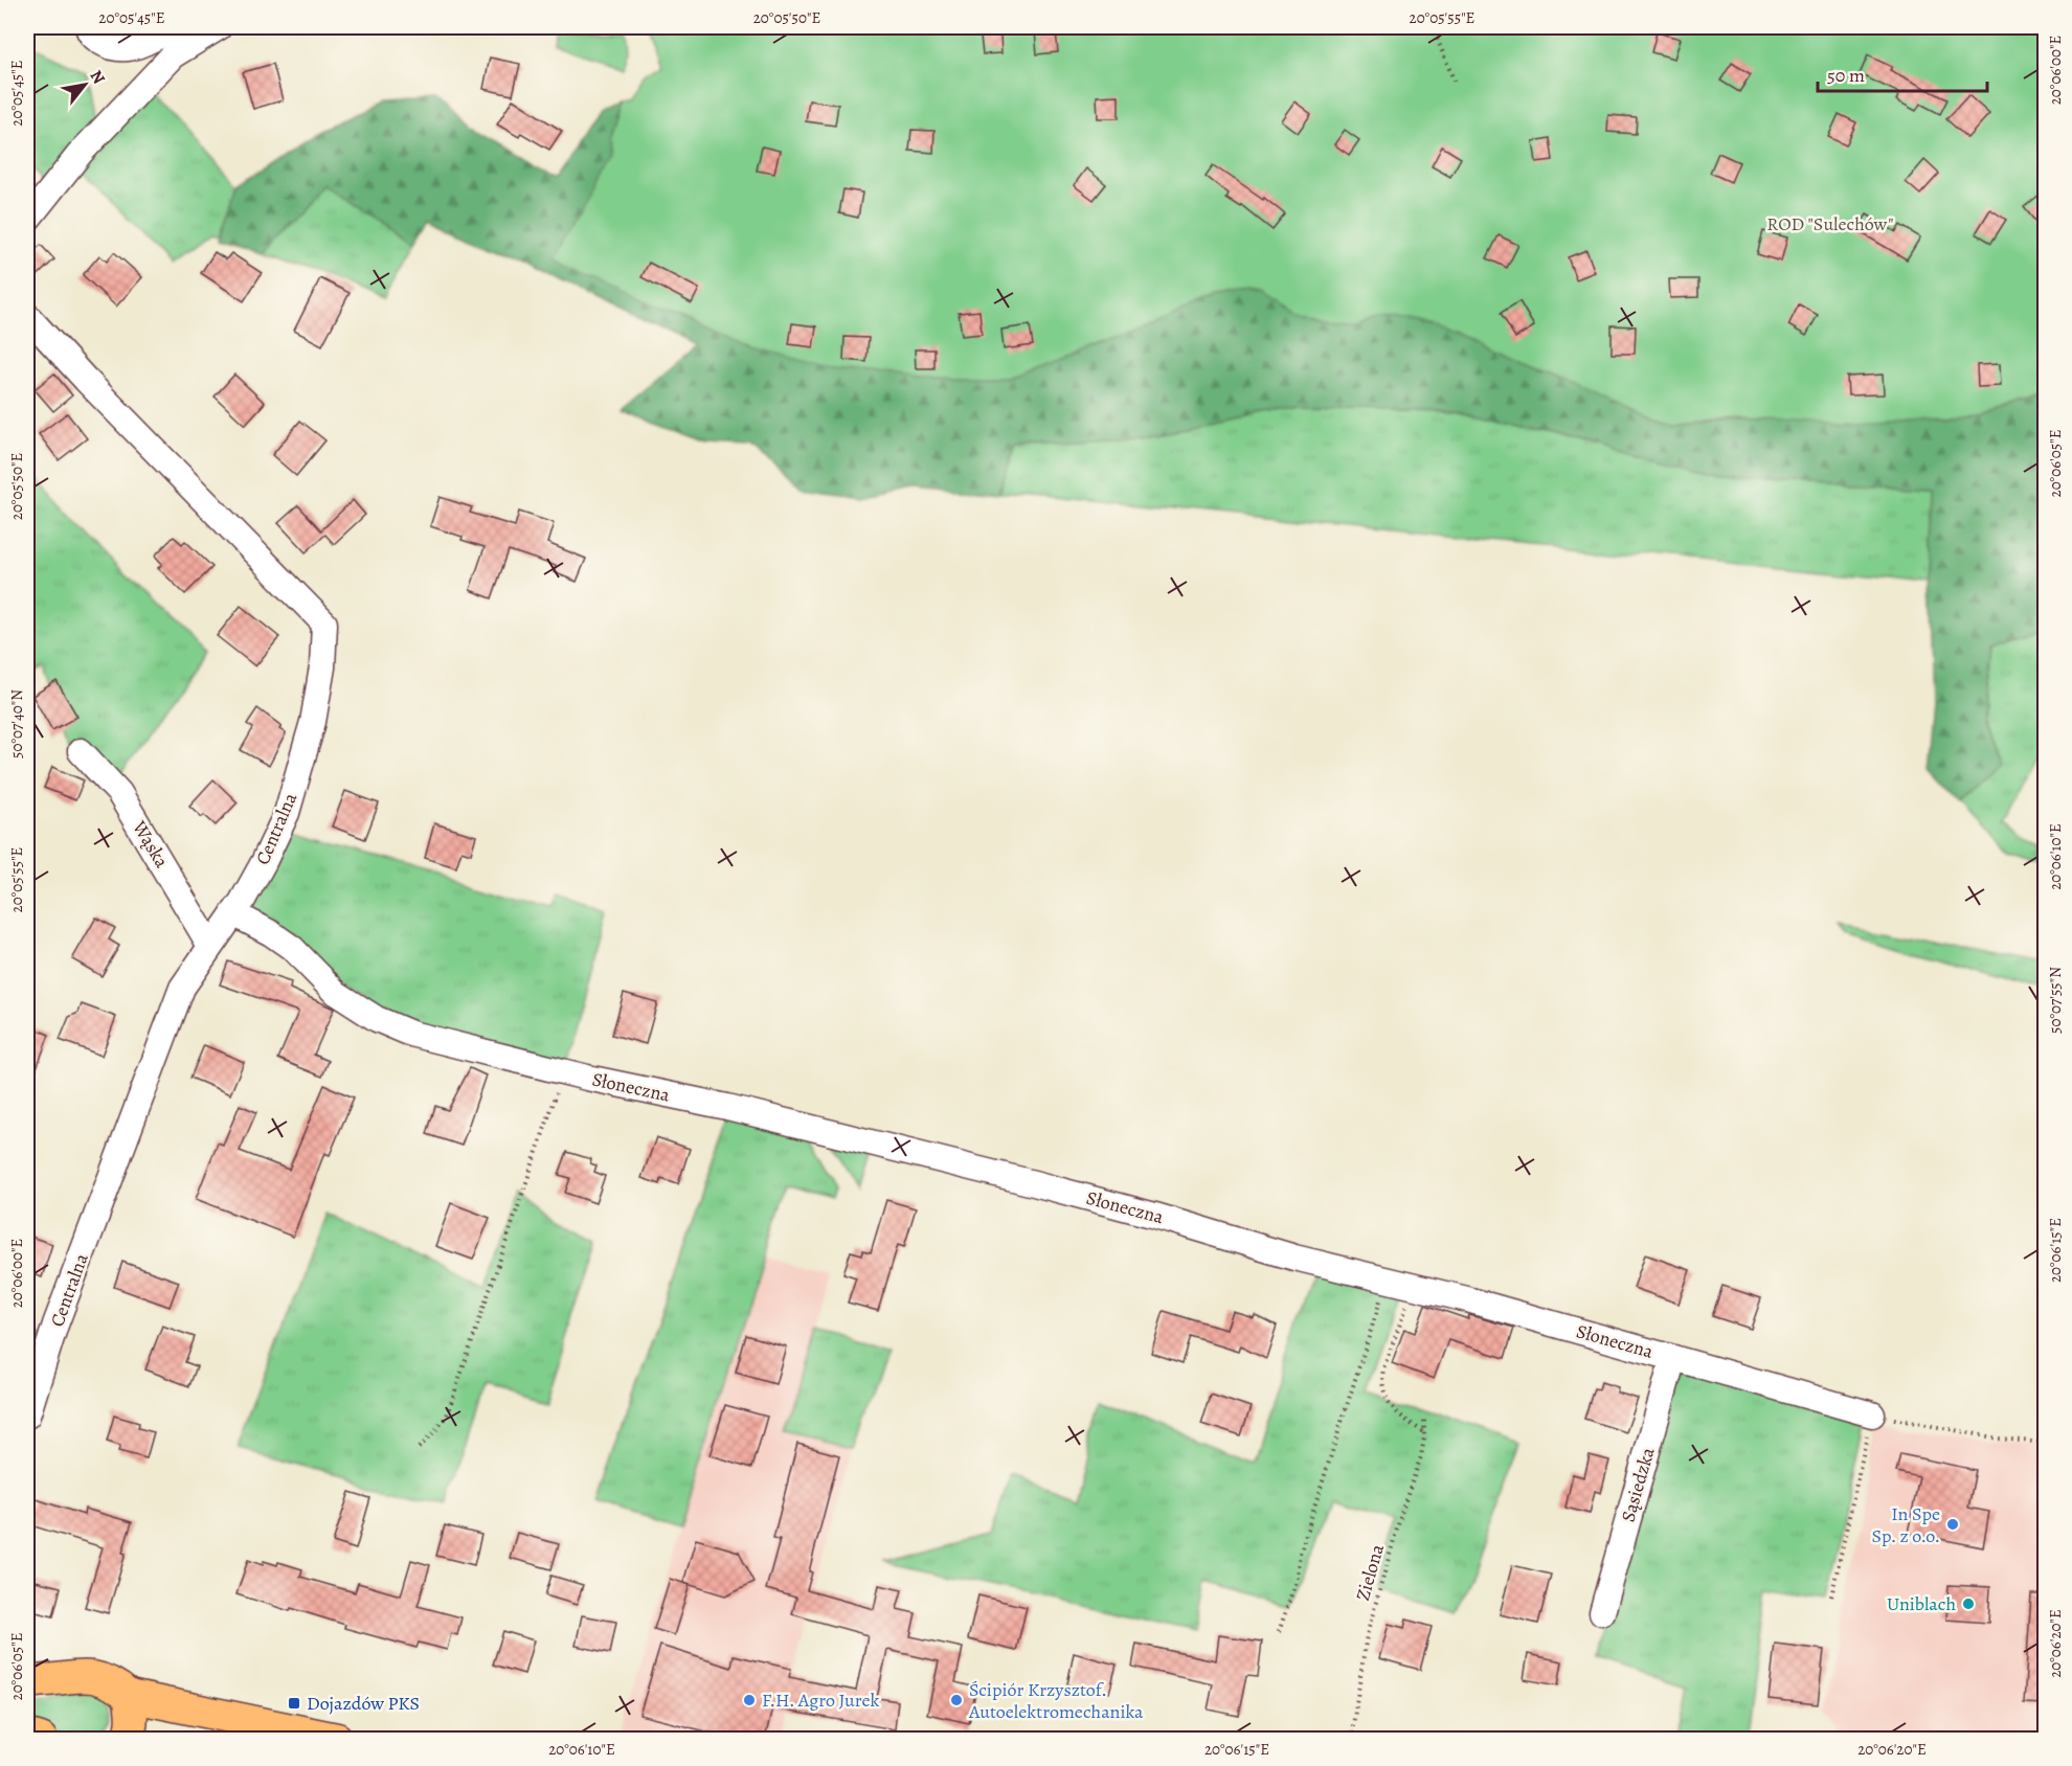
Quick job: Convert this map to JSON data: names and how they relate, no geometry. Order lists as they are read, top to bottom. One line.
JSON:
{"streets":{"street":["Centralna","Wąska","Słoneczna","Sąsiedzka"],"path":["Zielona"]},"crossings":[["Centralna","Wąska"],["Centralna","Słoneczna"],["Słoneczna","Sąsiedzka"]],"parks":["ROD \"Sulechów\""],"places":{"other":["In Spe Sp. z o.o.","Uniblach","F.H. Agro Jurek","Ścipiór Krzysztof. Autoelektromechanika"],"transit":["Dojazdów PKS"]},"scale_bar":"50 m","north":"top right","coordinates":["20°05'45\"E","20°05'50\"E","20°05'55\"E","20°06'00\"E","20°06'05\"E","50°07'40\"N","20°06'10\"E","50°07'55\"N","20°06'15\"E","20°06'20\"E"]}
